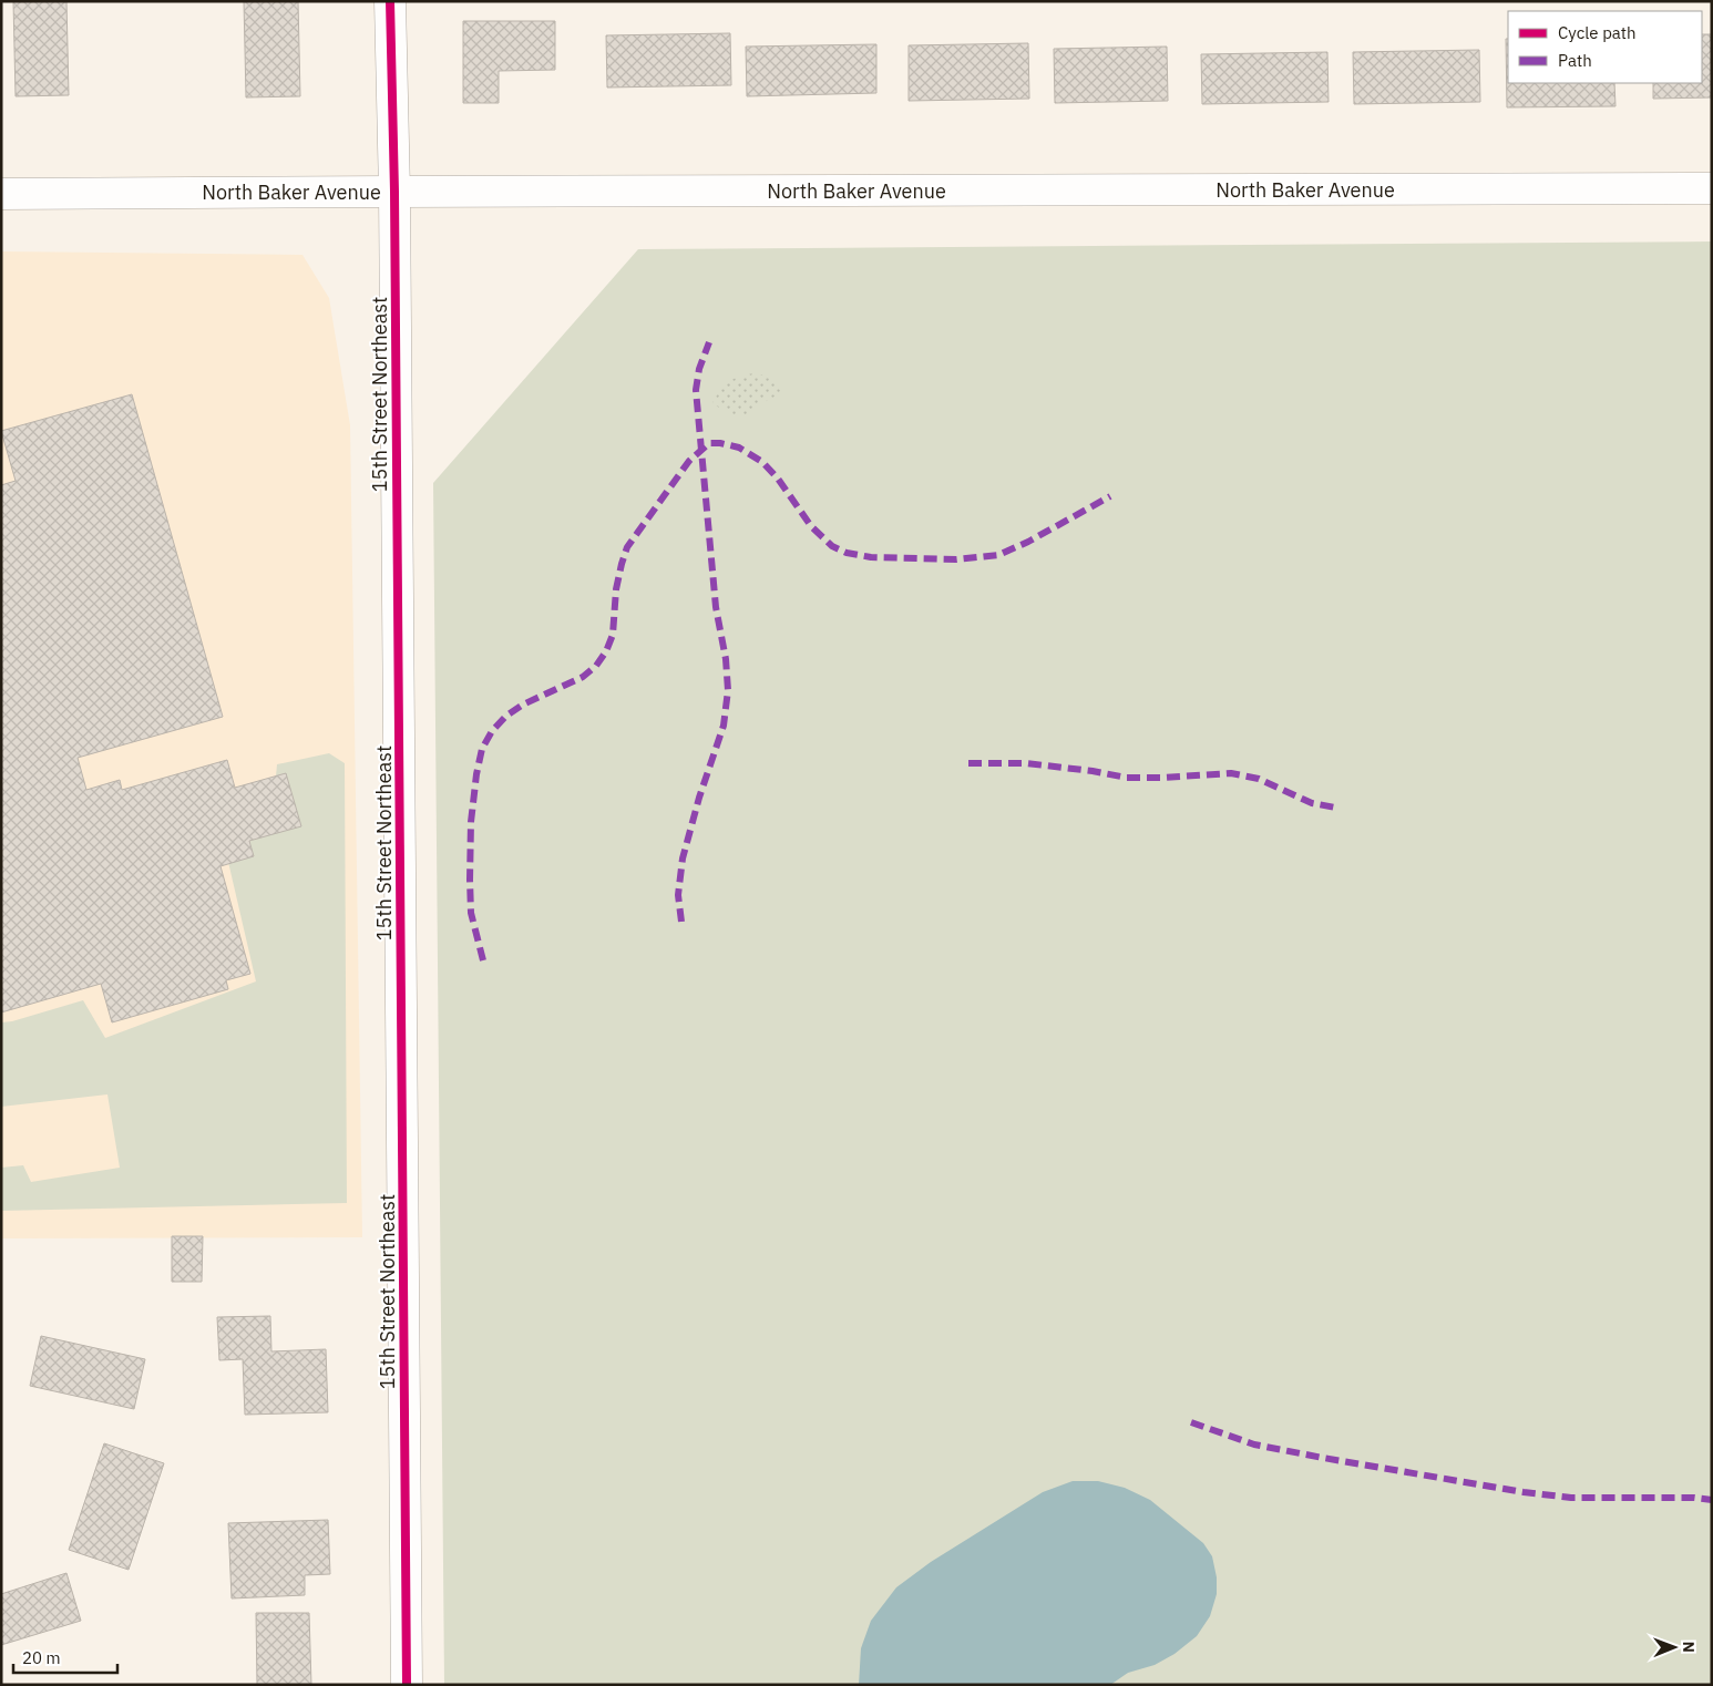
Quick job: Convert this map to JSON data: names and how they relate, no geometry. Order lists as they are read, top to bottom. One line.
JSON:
{"streets":{"main road":["North Baker Avenue","15th Street Northeast"]},"crossings":[["North Baker Avenue","15th Street Northeast"]],"legend":["Cycle path","Path"],"scale_bar":"20 m","north":"right"}
